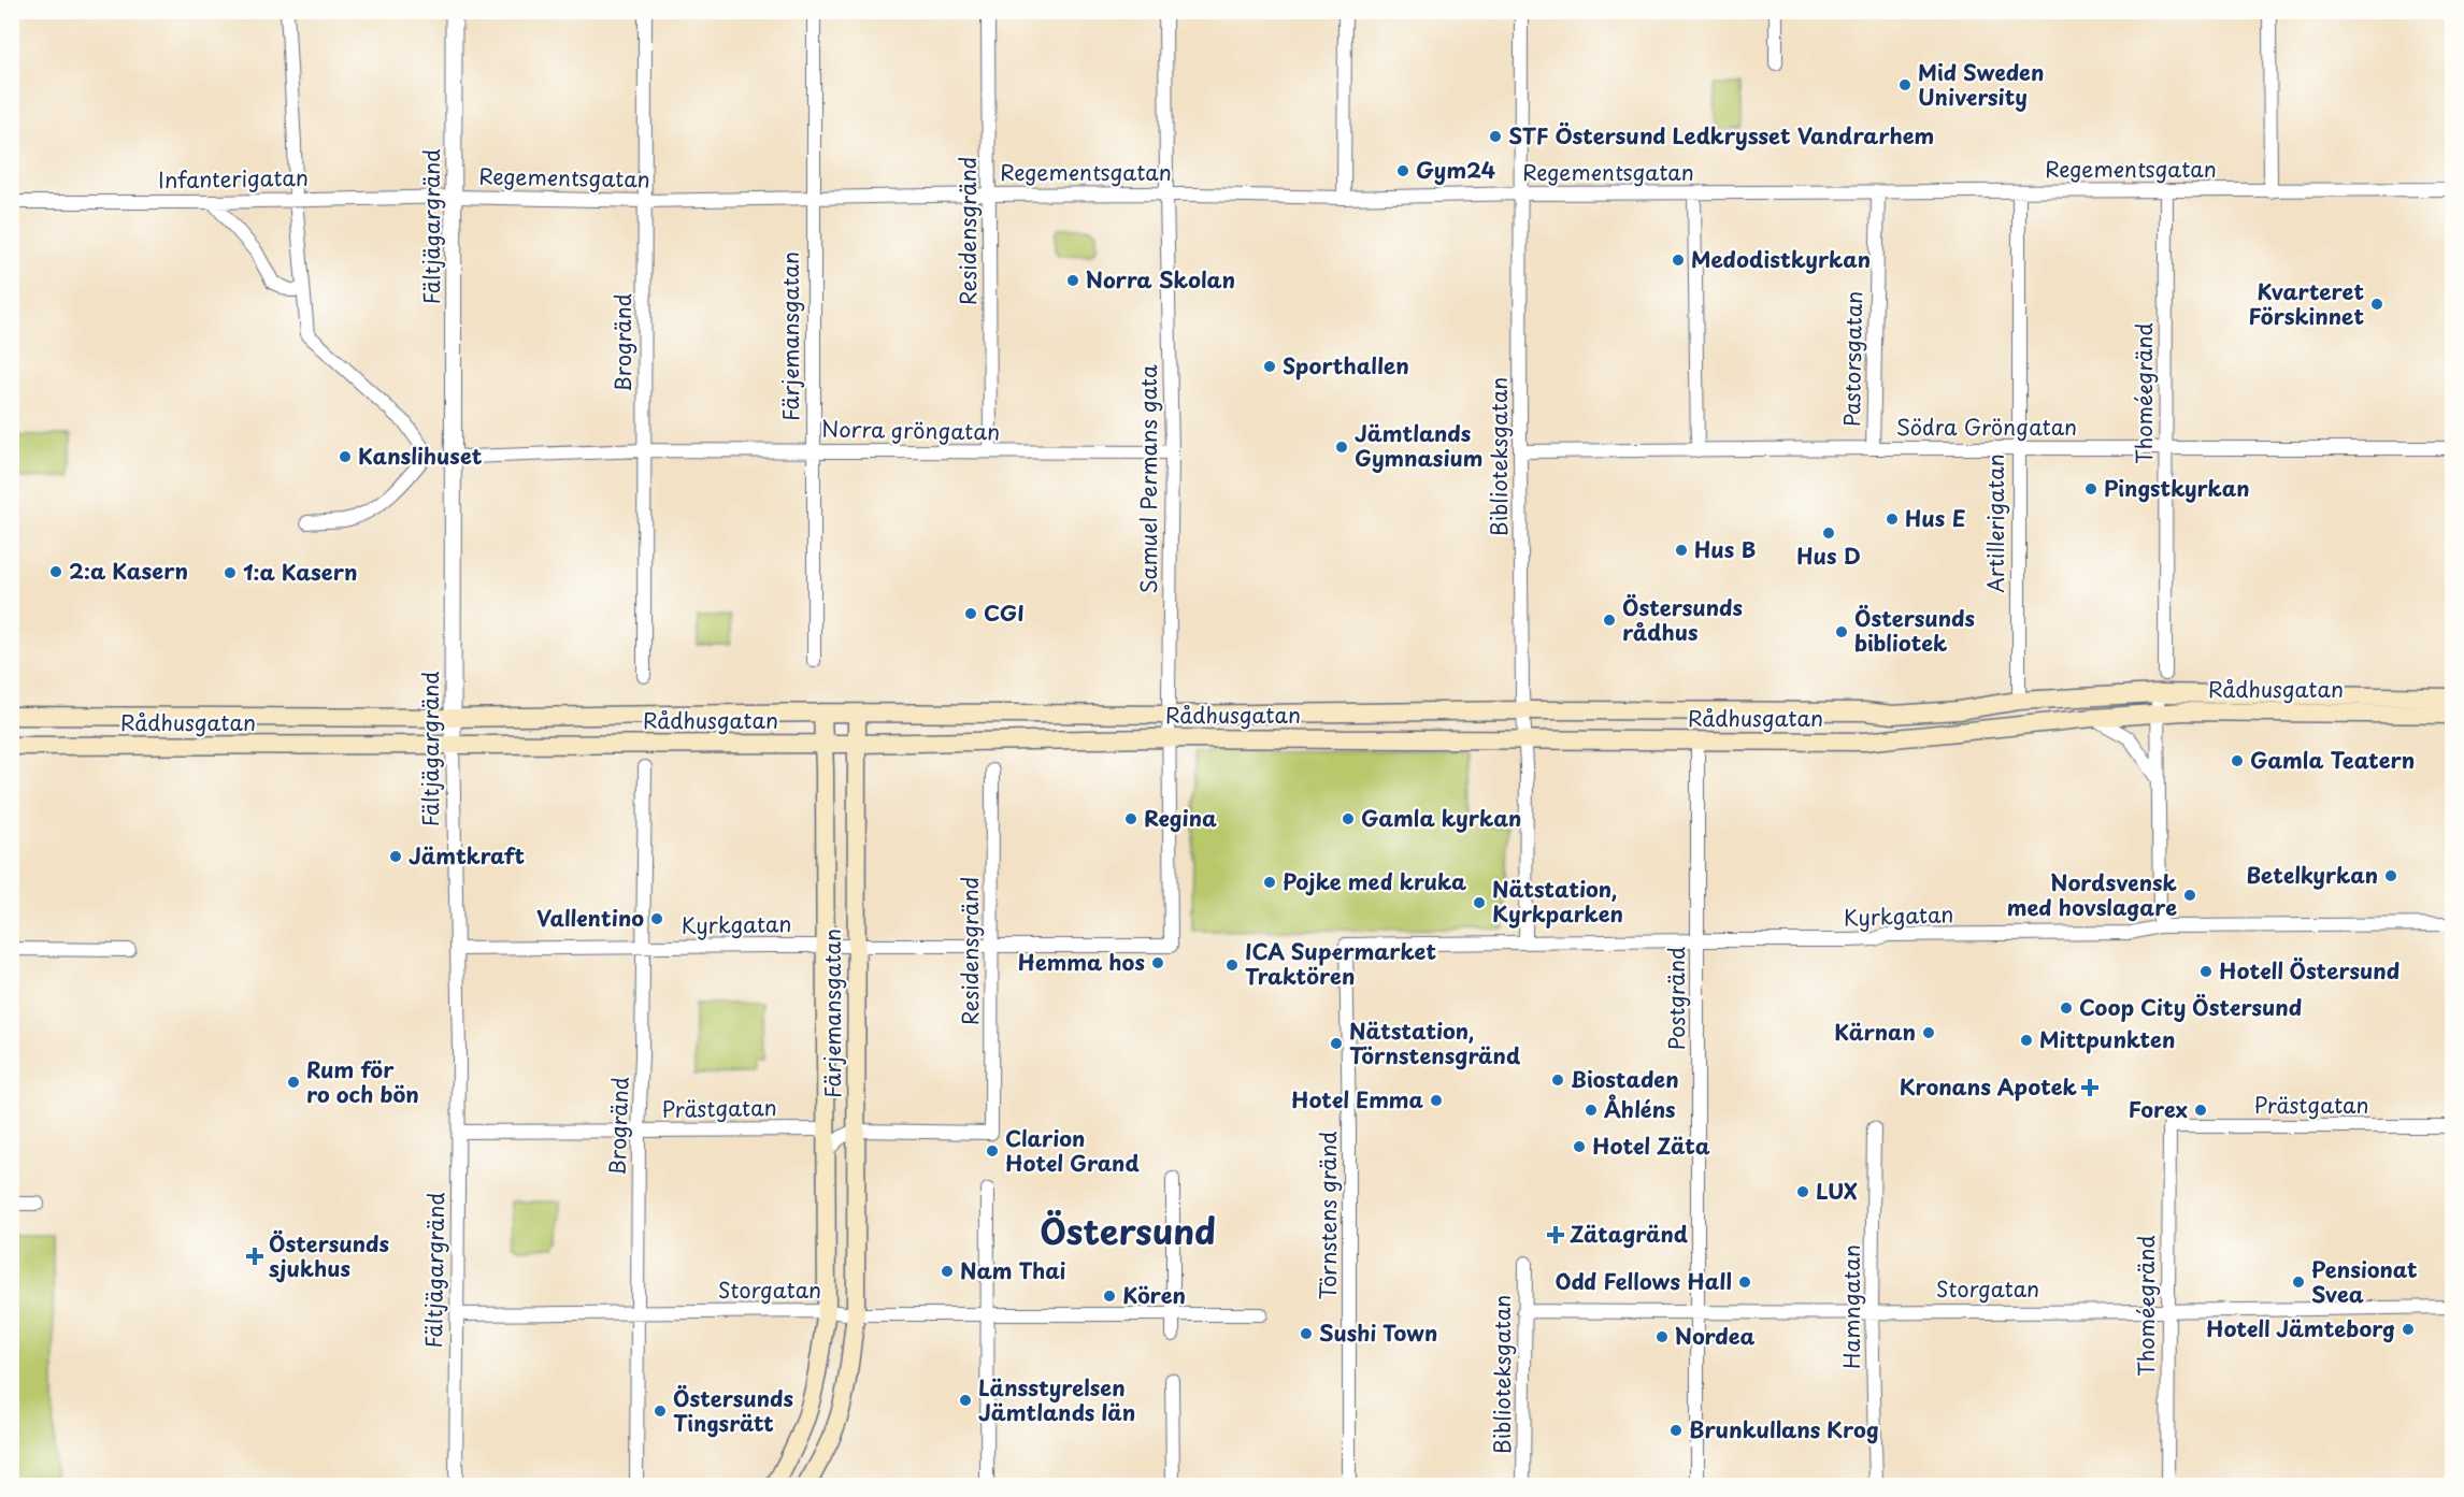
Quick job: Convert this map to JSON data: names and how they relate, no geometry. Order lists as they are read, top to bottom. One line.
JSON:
{"streets":{"main road":["Färjemansgatan","Rådhusgatan"],"street":["Regementsgatan","Infanterigatan","Fältjägargränd","Residensgränd","Brogränd","Pastorsgatan","Thoméegränd","Södra Gröngatan","Norra gröngatan","Biblioteksgatan","Samuel Permans gata","Artillerigatan","Kyrkgatan","Postgränd","Prästgatan","Törnstens gränd","Storgatan","Hamngatan"]},"crossings":[["Regementsgatan","Infanterigatan"],["Regementsgatan","Fältjägargränd"],["Regementsgatan","Residensgränd"],["Regementsgatan","Färjemansgatan"],["Regementsgatan","Brogränd"],["Regementsgatan","Pastorsgatan"],["Regementsgatan","Thoméegränd"],["Regementsgatan","Biblioteksgatan"],["Regementsgatan","Samuel Permans gata"],["Regementsgatan","Artillerigatan"],["Infanterigatan","Fältjägargränd"],["Fältjägargränd","Norra gröngatan"],["Fältjägargränd","Rådhusgatan"],["Fältjägargränd","Kyrkgatan"],["Fältjägargränd","Prästgatan"],["Fältjägargränd","Storgatan"],["Residensgränd","Färjemansgatan"],["Residensgränd","Norra gröngatan"],["Residensgränd","Kyrkgatan"],["Färjemansgatan","Norra gröngatan"],["Färjemansgatan","Rådhusgatan"],["Färjemansgatan","Kyrkgatan"],["Färjemansgatan","Prästgatan"],["Färjemansgatan","Storgatan"],["Brogränd","Norra gröngatan"],["Brogränd","Kyrkgatan"],["Brogränd","Prästgatan"],["Brogränd","Storgatan"],["Pastorsgatan","Södra Gröngatan"],["Thoméegränd","Södra Gröngatan"],["Thoméegränd","Prästgatan"],["Thoméegränd","Storgatan"],["Södra Gröngatan","Biblioteksgatan"],["Södra Gröngatan","Artillerigatan"],["Norra gröngatan","Samuel Permans gata"],["Biblioteksgatan","Rådhusgatan"],["Biblioteksgatan","Kyrkgatan"],["Biblioteksgatan","Storgatan"],["Samuel Permans gata","Rådhusgatan"],["Samuel Permans gata","Kyrkgatan"],["Artillerigatan","Rådhusgatan"],["Rådhusgatan","Postgränd"],["Kyrkgatan","Postgränd"],["Kyrkgatan","Törnstens gränd"],["Postgränd","Storgatan"],["Storgatan","Hamngatan"]],"districts":["Östersund"],"places":{"other":["Mid Sweden University","STF Östersund Ledkrysset Vandrarhem","Gym24","Medodistkyrkan","Norra Skolan","Kvarteret Förskinnet","Sporthallen","Jämtlands Gymnasium","Kanslihuset","Pingstkyrkan","Hus E","Hus D","Hus B","2:a Kasern","1:a Kasern","CGI","Östersunds rådhus","Östersunds bibliotek","Gamla Teatern","Regina","Gamla kyrkan","Jämtkraft","Betelkyrkan","Pojke med kruka","Nordsvensk med hovslagare","Nätstation, Kyrkparken","Vallentino","Hemma hos","ICA Supermarket Traktören","Hotell Östersund","Coop City Östersund","Kärnan","Mittpunkten","Nätstation, Törnstensgränd","Biostaden","Rum för ro och bön","Hotel Emma","Åhléns","Forex","Hotel Zäta","Clarion Hotel Grand","LUX","Nam Thai","Odd Fellows Hall","Pensionat Svea","Kören","Hotell Jämteborg","Sushi Town","Nordea","Länsstyrelsen Jämtlands län","Östersunds Tingsrätt","Brunkullans Krog"],"health":["Kronans Apotek","Zätagränd","Östersunds sjukhus"]}}
